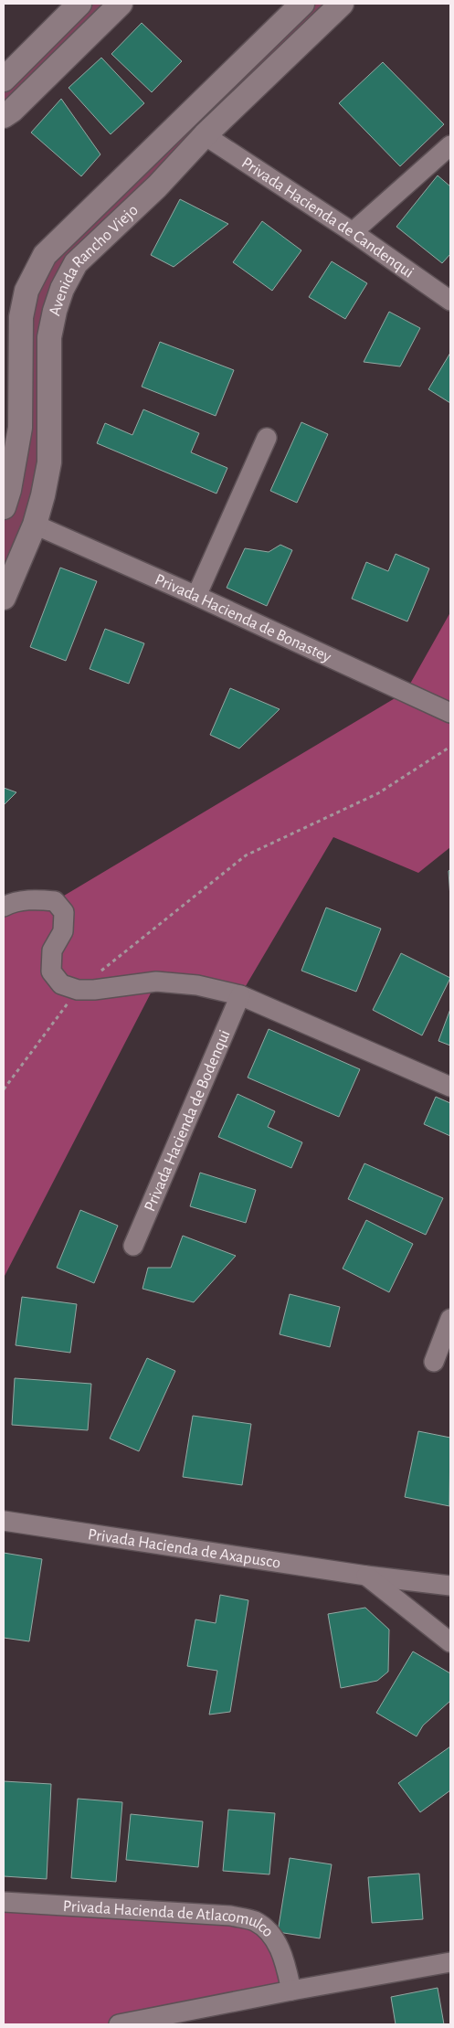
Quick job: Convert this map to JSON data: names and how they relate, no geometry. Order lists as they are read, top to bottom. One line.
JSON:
{"streets":{"street":["Privada Hacienda de Candenqui","Avenida Rancho Viejo","Privada Hacienda de Bonastey","Privada Hacienda de Bodenqui","Privada Hacienda de Axapusco","Privada Hacienda de Atlacomulco"]},"crossings":[["Privada Hacienda de Candenqui","Avenida Rancho Viejo"],["Avenida Rancho Viejo","Privada Hacienda de Bonastey"]]}
